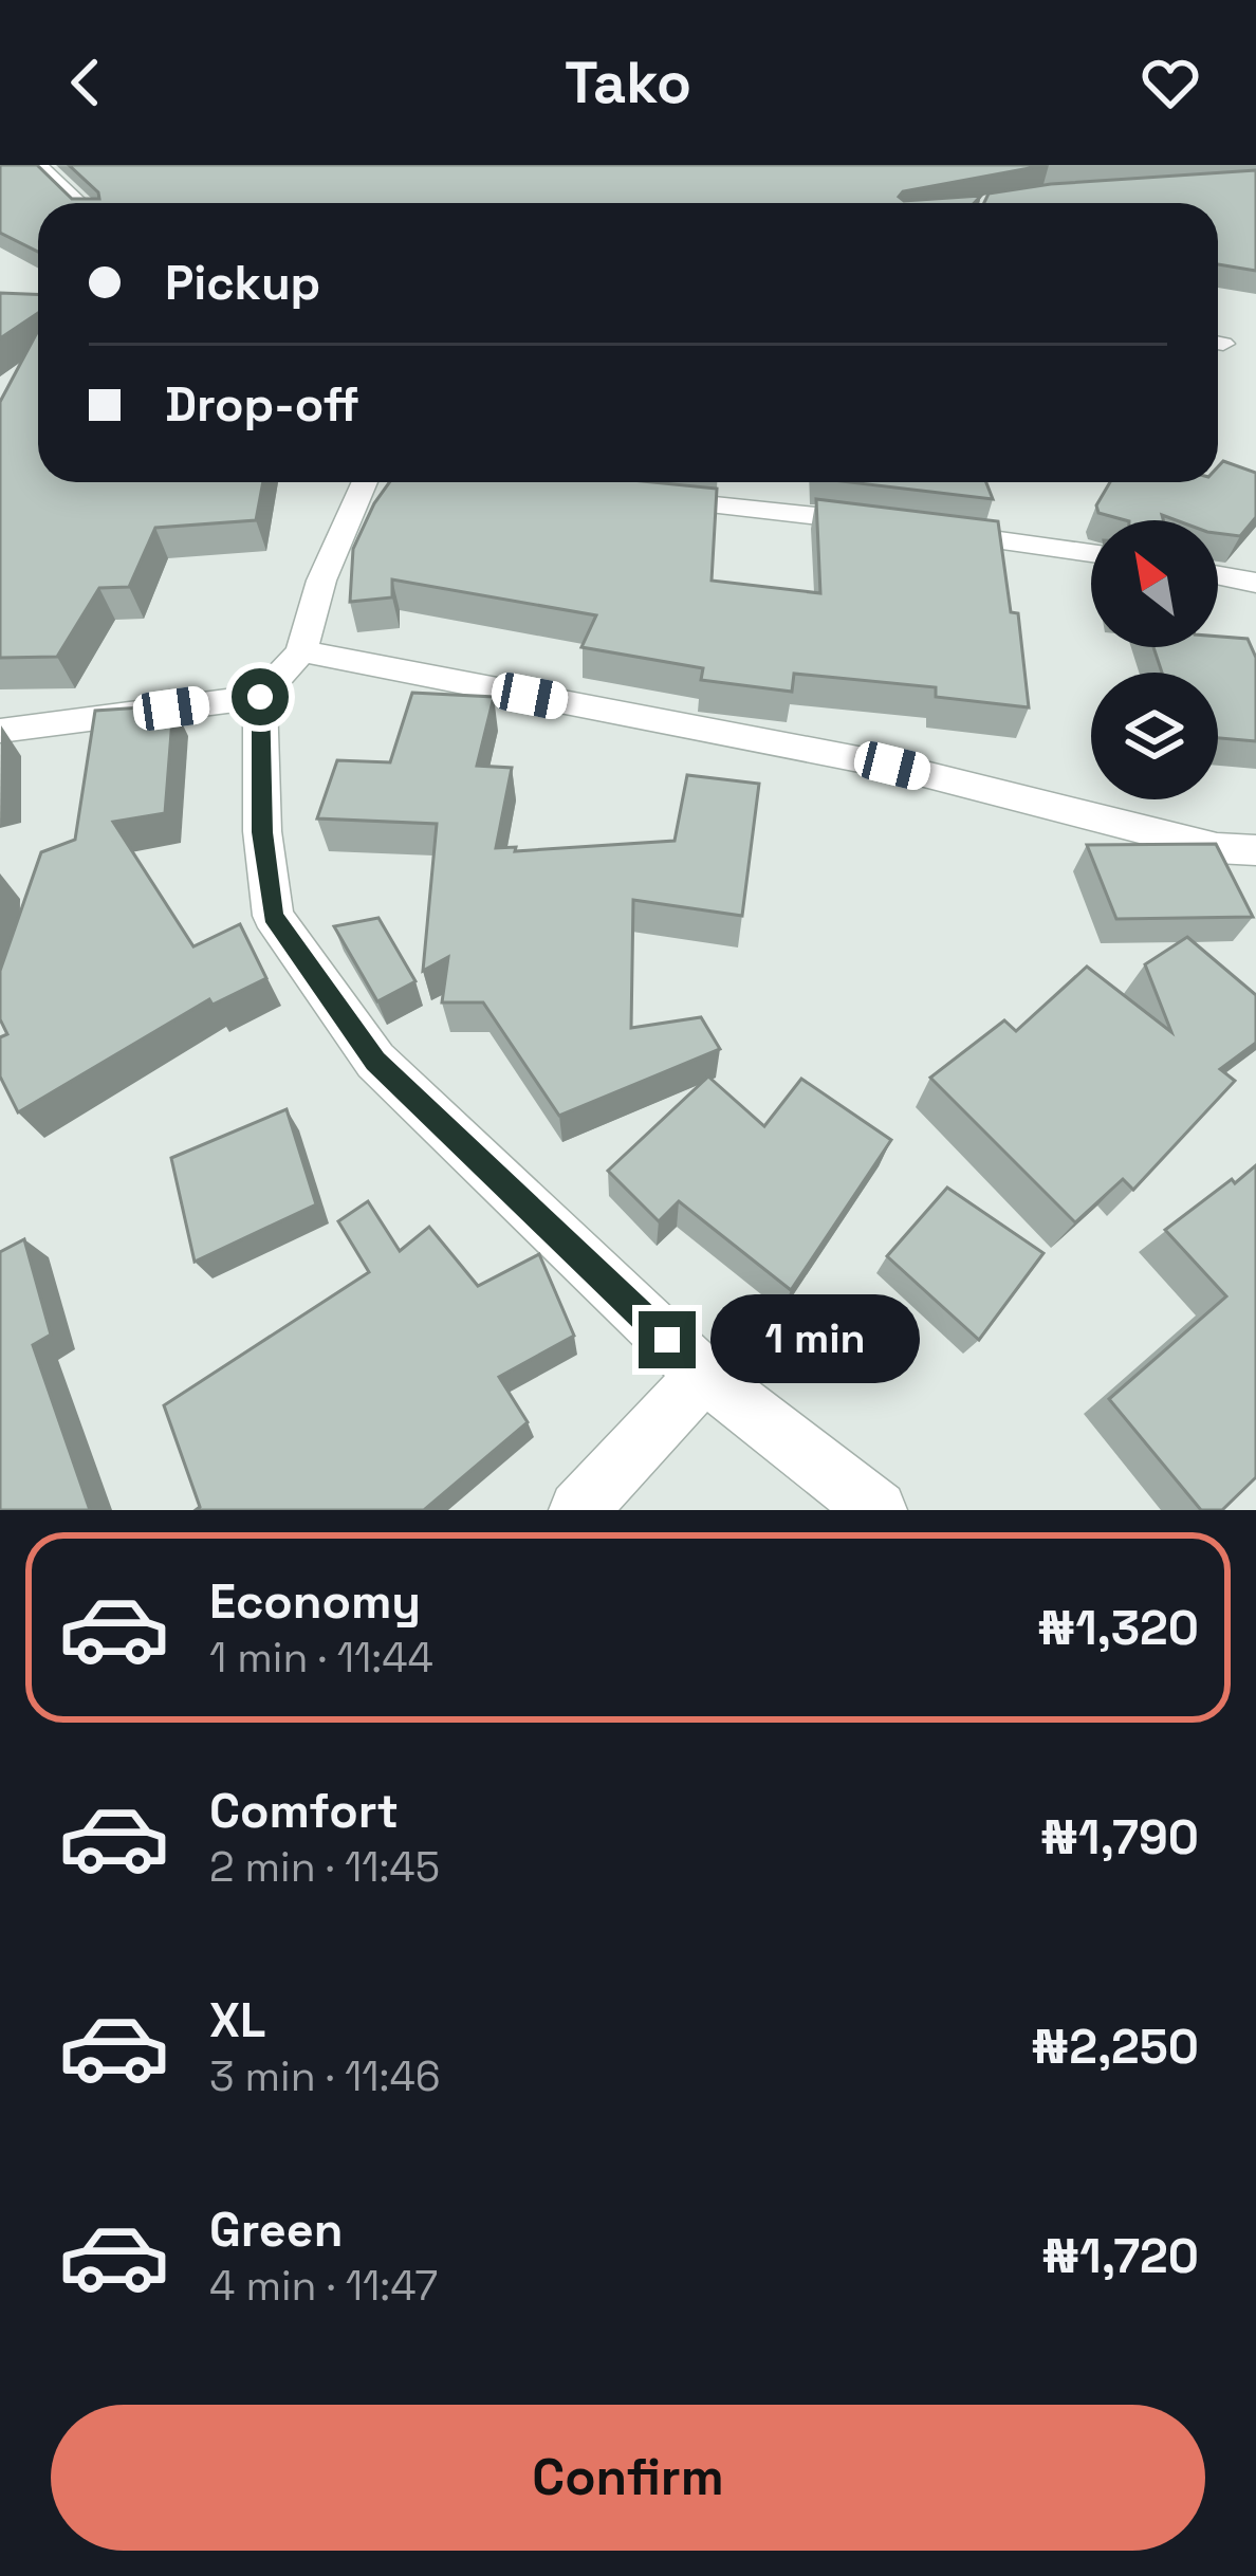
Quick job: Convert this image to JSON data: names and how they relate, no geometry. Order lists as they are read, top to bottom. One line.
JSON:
{"north":"top left","page":{"header":"Tako","banner":["Pickup","Drop-off"],"bubble":"1 min","list":[{"name":"Economy","note":"1 min · 11:44","value":"₦1,320"},{"name":"Comfort","note":"2 min · 11:45","value":"₦1,790"},{"name":"XL","note":"3 min · 11:46","value":"₦2,250"},{"name":"Green","note":"4 min · 11:47","value":"₦1,720"}],"buttons":"Confirm"}}
